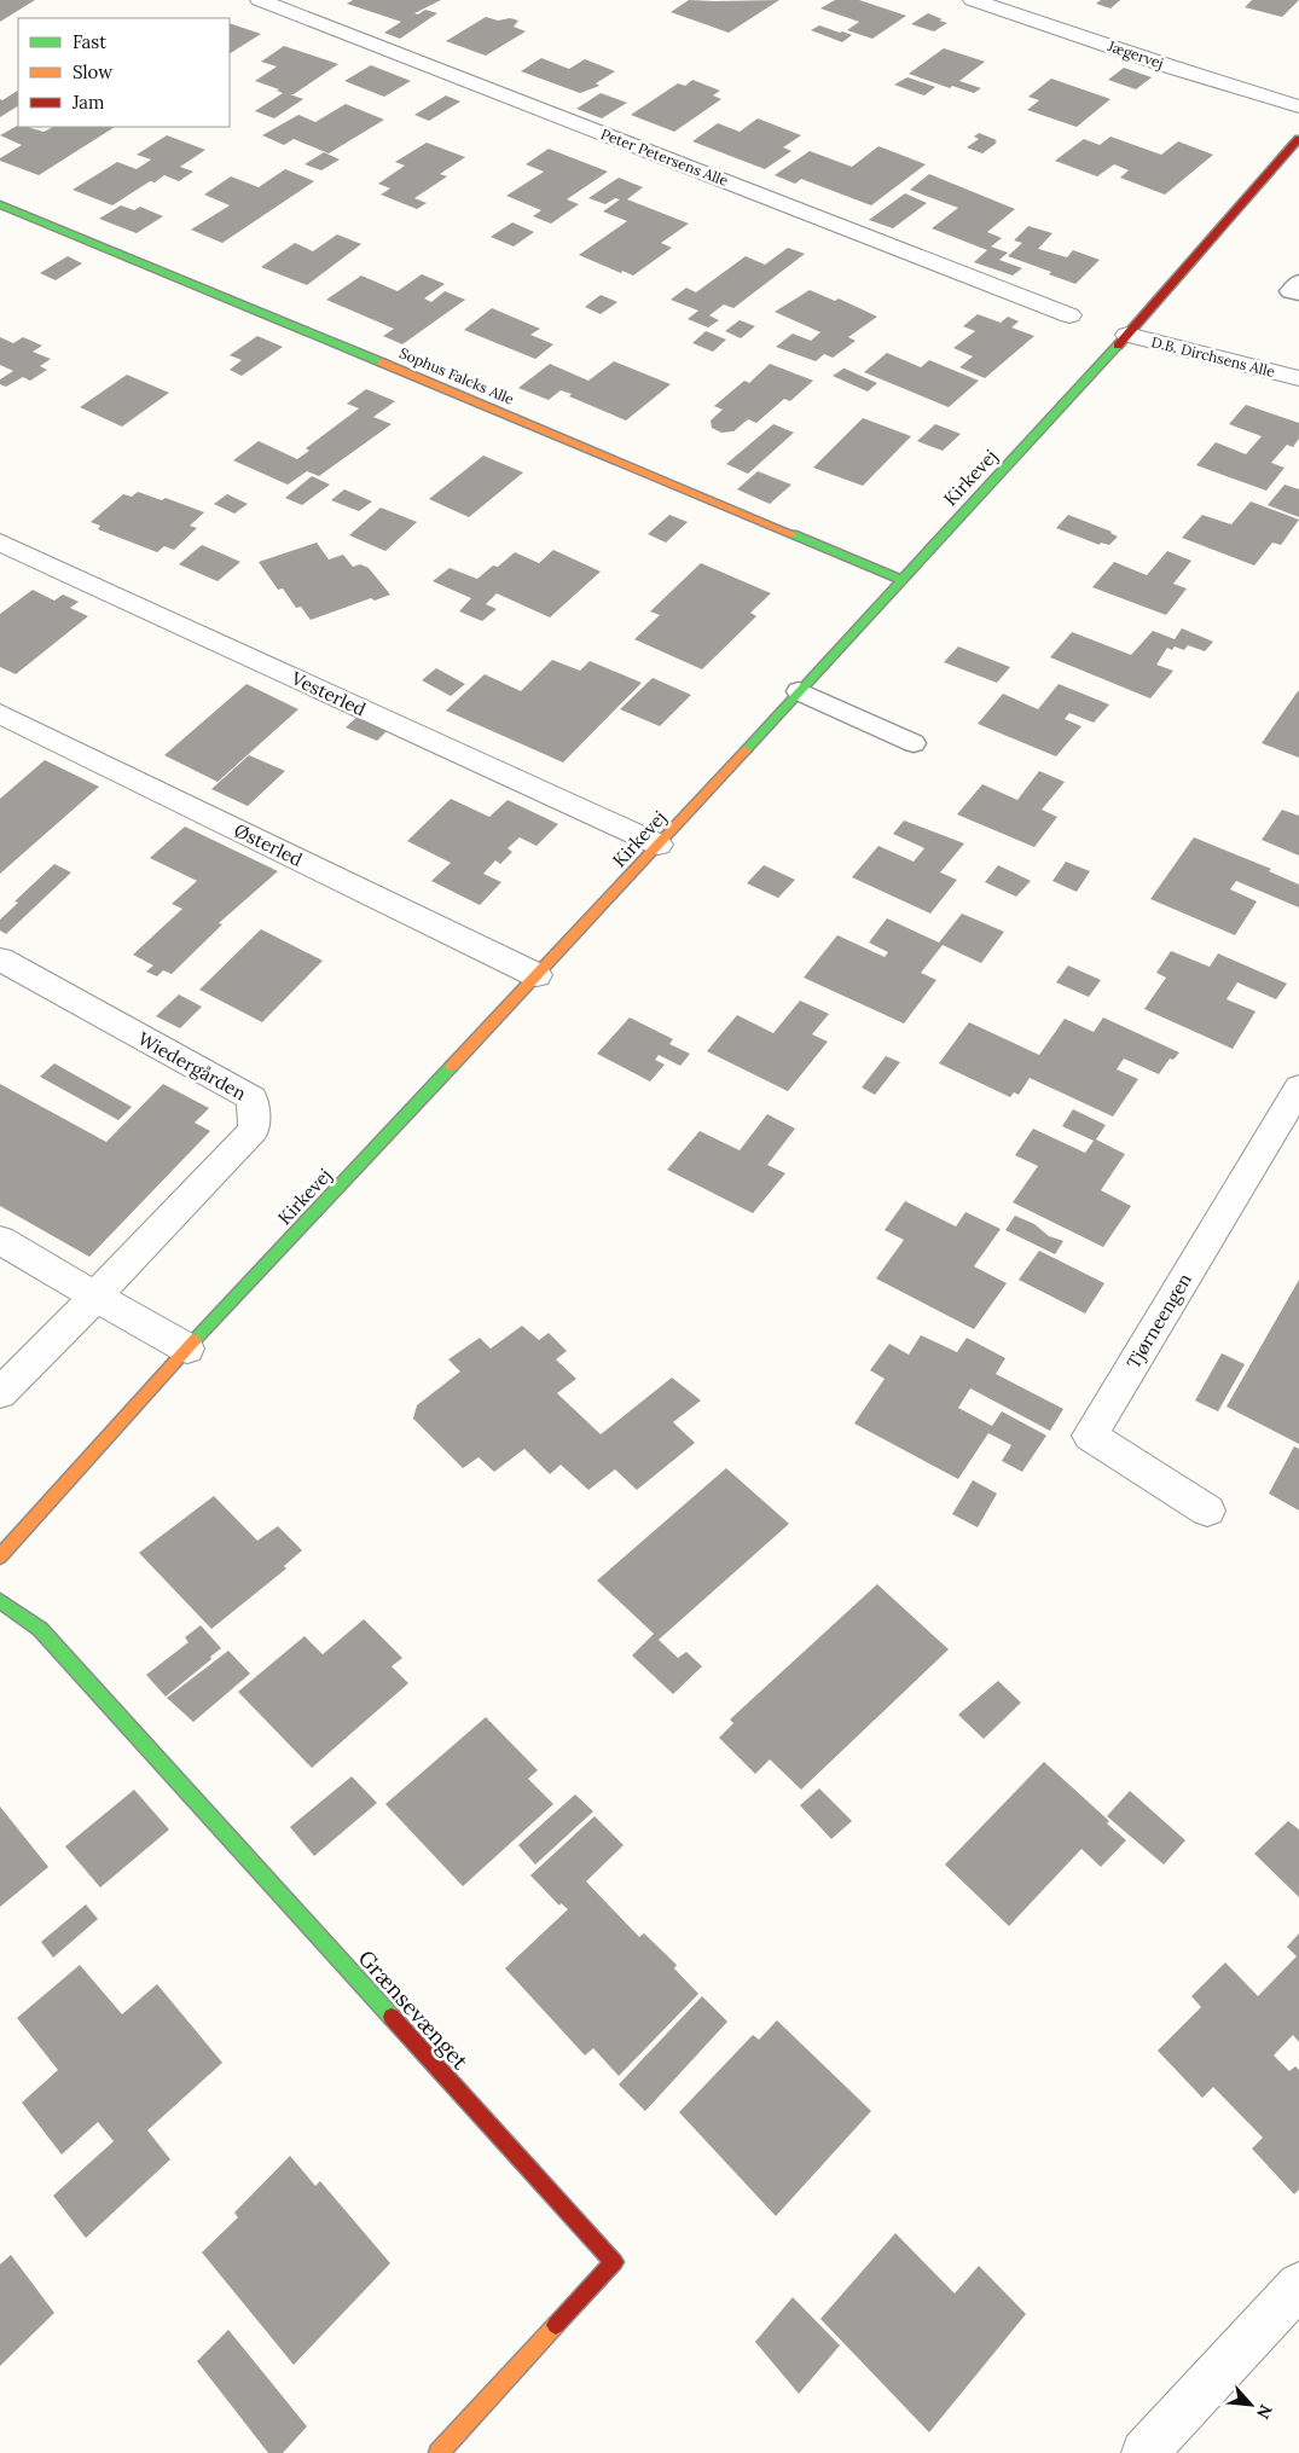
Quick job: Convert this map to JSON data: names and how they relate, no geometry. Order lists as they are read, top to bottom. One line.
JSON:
{"streets":{"main road":["Sophus Falcks Alle","Kirkevej","Grænsevænget"],"street":["Jægervej","Peter Petersens Alle","D.B. Dirchsens Alle","Vesterled","Østerled","Wiedergården","Tjørneengen"]},"crossings":[["D.B. Dirchsens Alle","Kirkevej"],["Sophus Falcks Alle","Kirkevej"],["Kirkevej","Vesterled"],["Kirkevej","Østerled"]],"legend":["Fast","Slow","Jam"],"north":"bottom right"}
